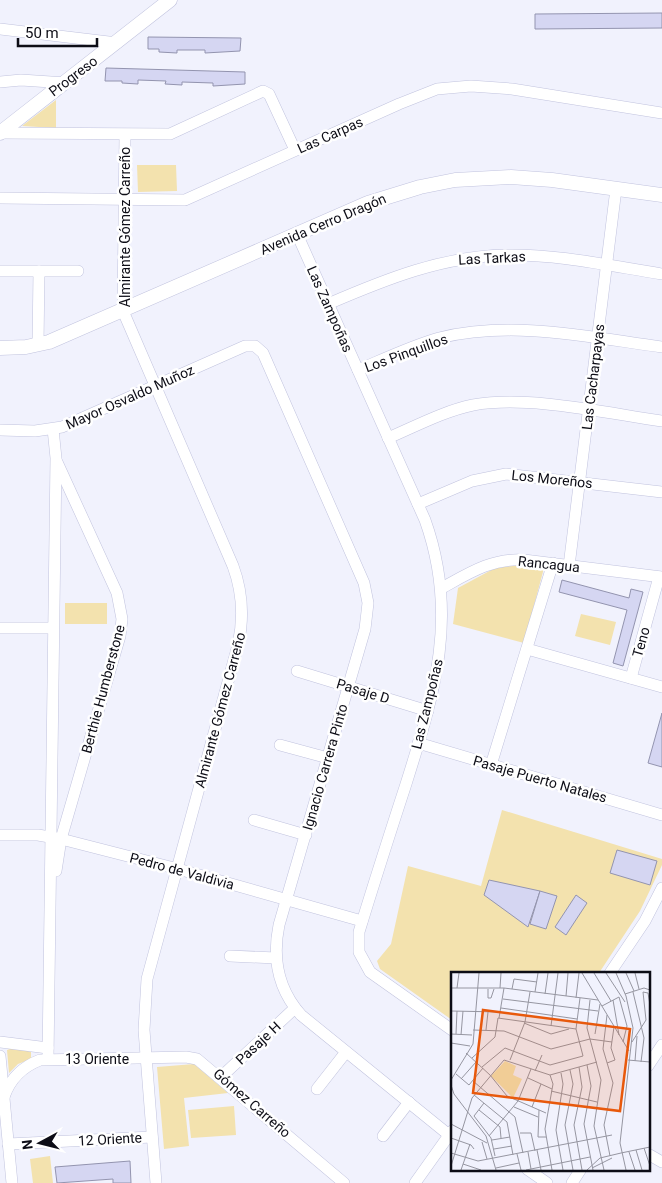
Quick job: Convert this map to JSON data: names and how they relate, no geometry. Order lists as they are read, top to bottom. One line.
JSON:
{"streets":{"street":["Progreso","Las Carpas","Avenida Cerro Dragón","Almirante Gómez Carreño","Las Tarkas","Las Zampoñas","Los Pinquillos","Las Cacharpayas","Mayor Osvaldo Muñoz","Los Moreños","Rancagua","Teno","Berthie Humberstone","Pasaje D","Ignacio Carrera Pinto","Pasaje Puerto Natales","Pedro de Valdivia","Pasaje H","13 Oriente","Gómez Carreño","12 Oriente"]},"crossings":[["Las Carpas","Almirante Gómez Carreño"],["Avenida Cerro Dragón","Almirante Gómez Carreño"],["Avenida Cerro Dragón","Las Zampoñas"],["Avenida Cerro Dragón","Las Cacharpayas"],["Almirante Gómez Carreño","Mayor Osvaldo Muñoz"],["Almirante Gómez Carreño","Pedro de Valdivia"],["Almirante Gómez Carreño","13 Oriente"],["Almirante Gómez Carreño","Gómez Carreño"],["Almirante Gómez Carreño","12 Oriente"],["Las Tarkas","Las Zampoñas"],["Las Tarkas","Las Cacharpayas"],["Las Zampoñas","Los Pinquillos"],["Las Zampoñas","Los Moreños"],["Las Zampoñas","Rancagua"],["Las Zampoñas","Pasaje D"],["Las Zampoñas","Pasaje Puerto Natales"],["Las Zampoñas","Pedro de Valdivia"],["Los Pinquillos","Las Cacharpayas"],["Las Cacharpayas","Los Moreños"],["Las Cacharpayas","Rancagua"],["Mayor Osvaldo Muñoz","Berthie Humberstone"],["Mayor Osvaldo Muñoz","Ignacio Carrera Pinto"],["Rancagua","Teno"],["Berthie Humberstone","Pedro de Valdivia"],["Berthie Humberstone","13 Oriente"],["Pasaje D","Ignacio Carrera Pinto"],["Ignacio Carrera Pinto","Pedro de Valdivia"],["Ignacio Carrera Pinto","Pasaje H"],["Pasaje H","Gómez Carreño"],["13 Oriente","Gómez Carreño"]],"scale_bar":"50 m","north":"left"}
